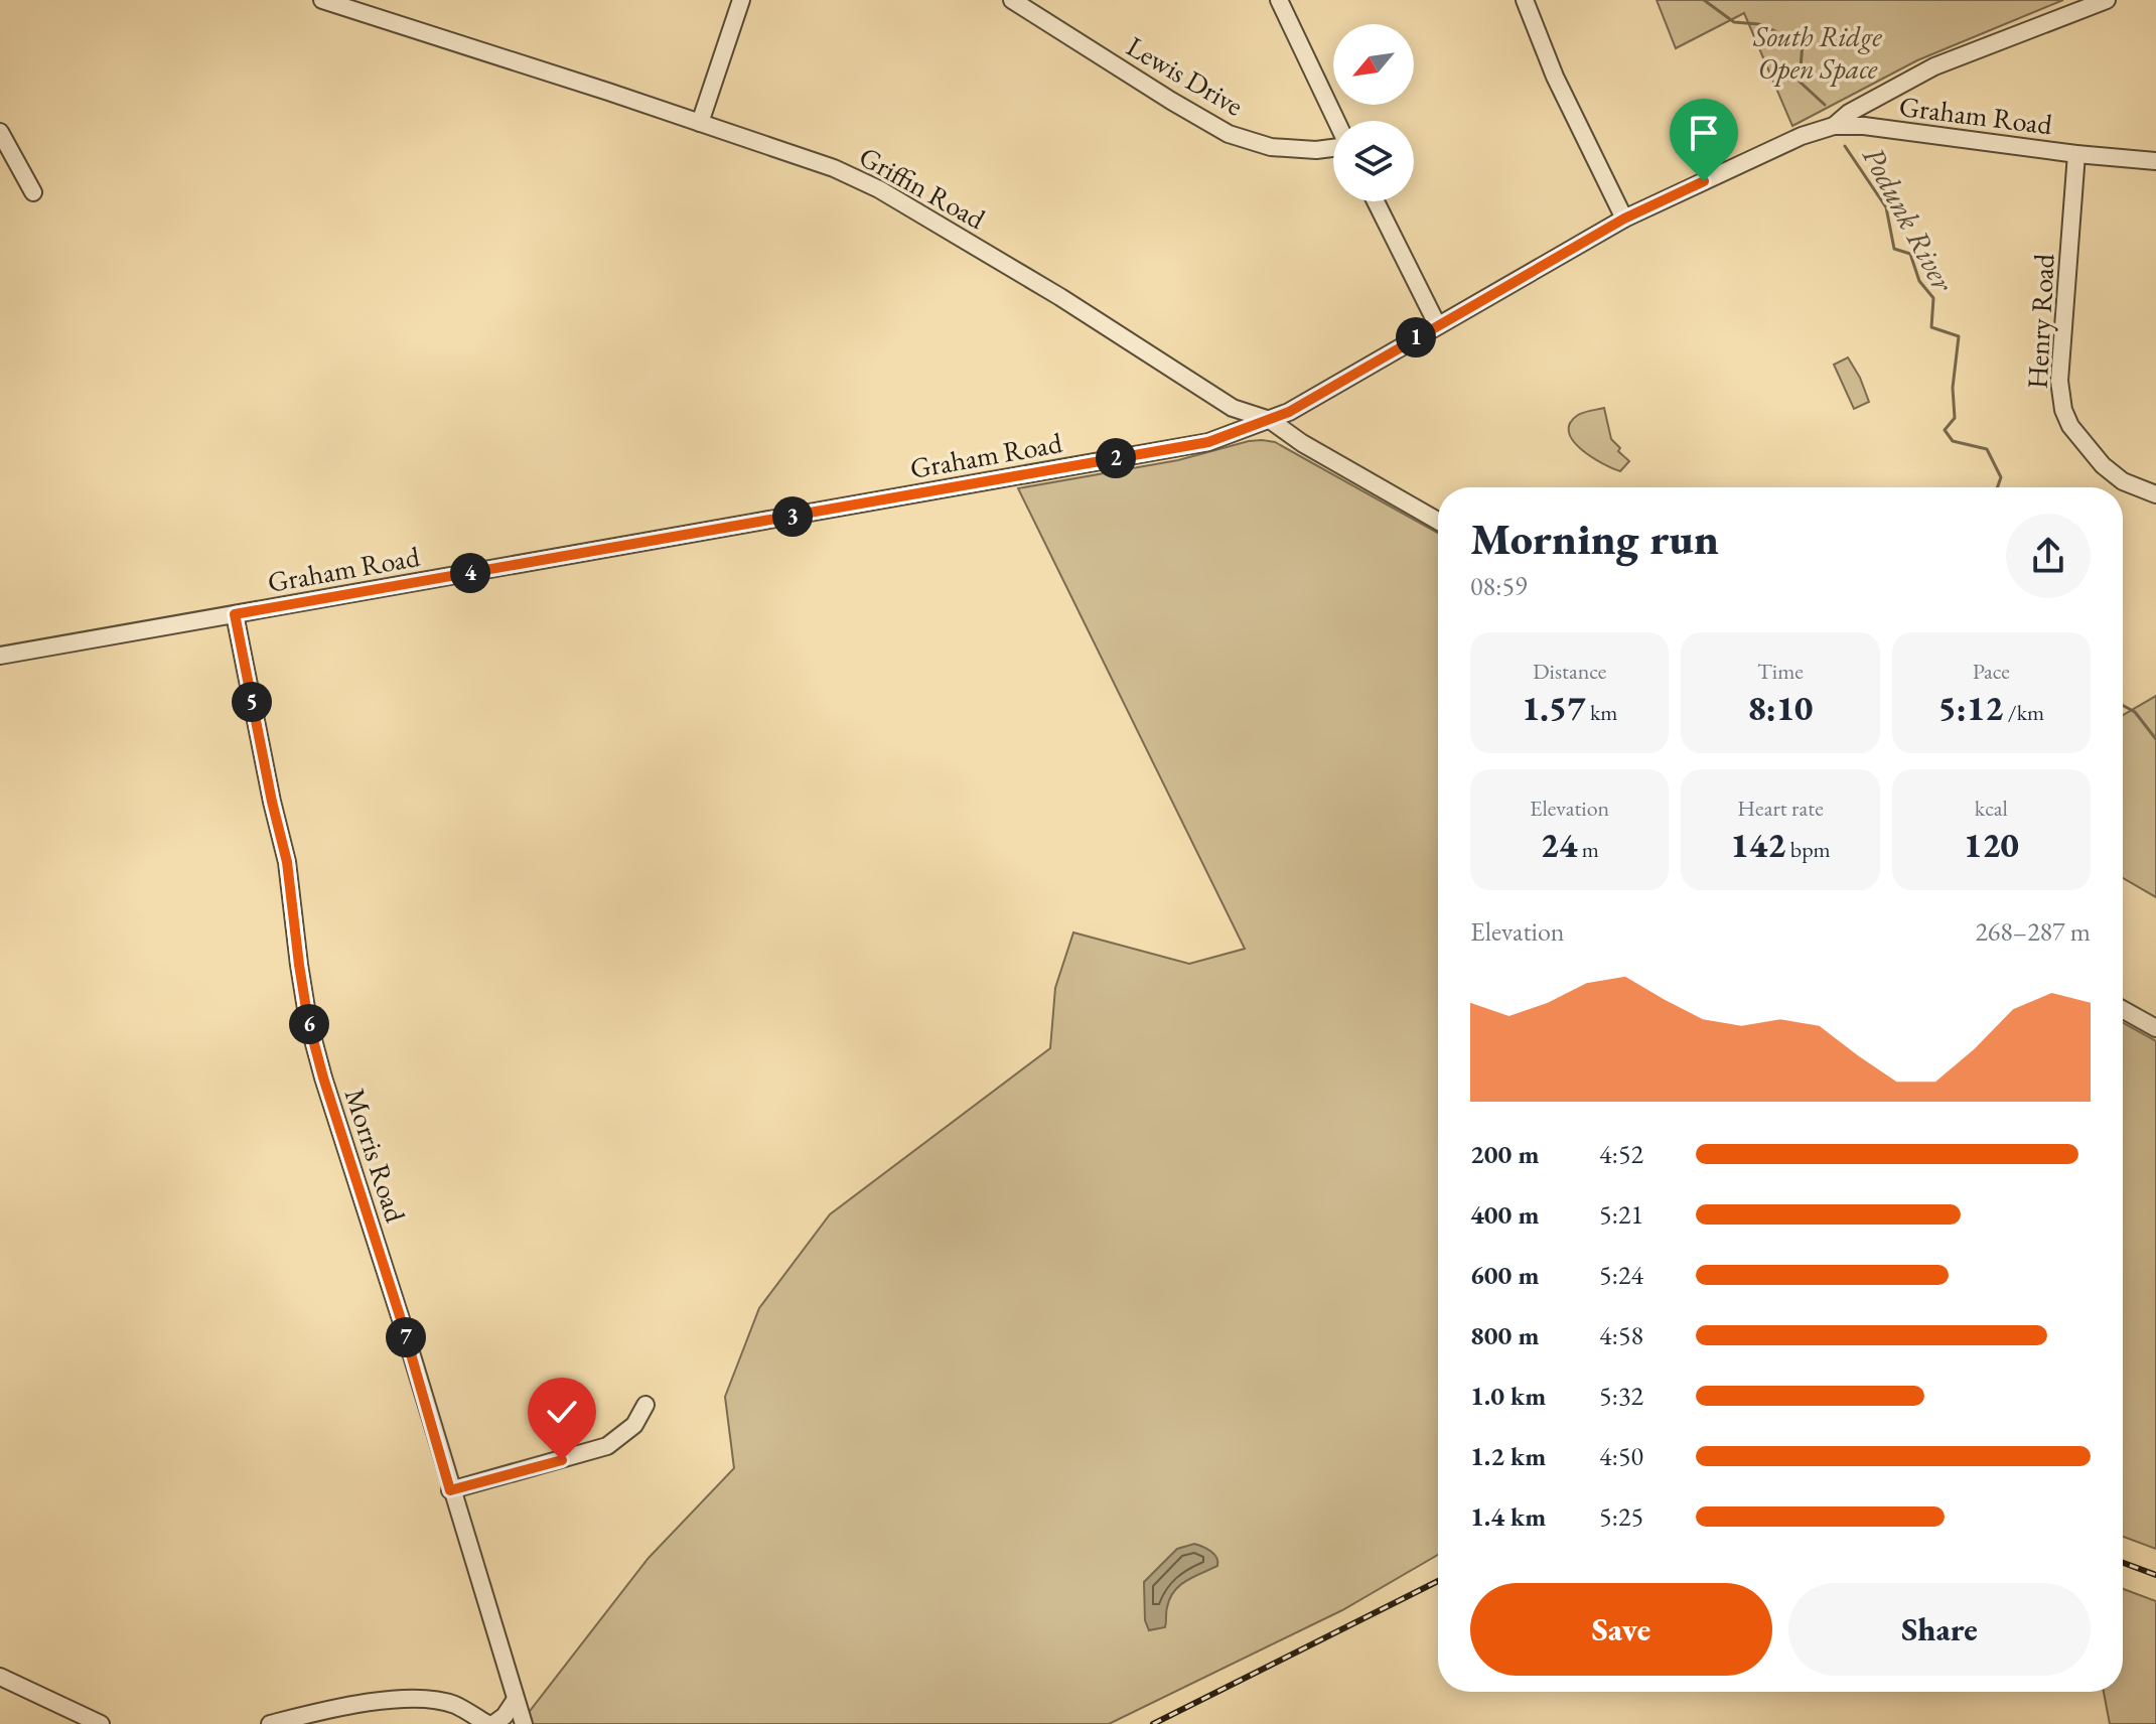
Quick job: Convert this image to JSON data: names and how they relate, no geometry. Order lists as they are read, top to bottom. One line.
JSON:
{"streets":{"street":["Lewis Drive","Graham Road","Griffin Road","Henry Road","Morris Road"]},"crossings":[["Graham Road","Griffin Road"],["Graham Road","Henry Road"],["Graham Road","Morris Road"]],"water":["Podunk River"],"parks":["South Ridge Open Space"],"north":"bottom left","page":{"pins":["1","2","3","4","5","6","7"],"heading":["Morning run","08:59"],"stats":[["Distance","1.57 km"],["Time","8:10"],["Pace","5:12 /km"],["Elevation","24 m"],["Heart rate","142 bpm"],["kcal","120"]],"chart":["Elevation","268–287 m"],"list":[{"name":"200 m","note":"4:52"},{"name":"400 m","note":"5:21"},{"name":"600 m","note":"5:24"},{"name":"800 m","note":"4:58"},{"name":"1.0 km","note":"5:32"},{"name":"1.2 km","note":"4:50"},{"name":"1.4 km","note":"5:25"}],"buttons":["Save","Share"]}}
